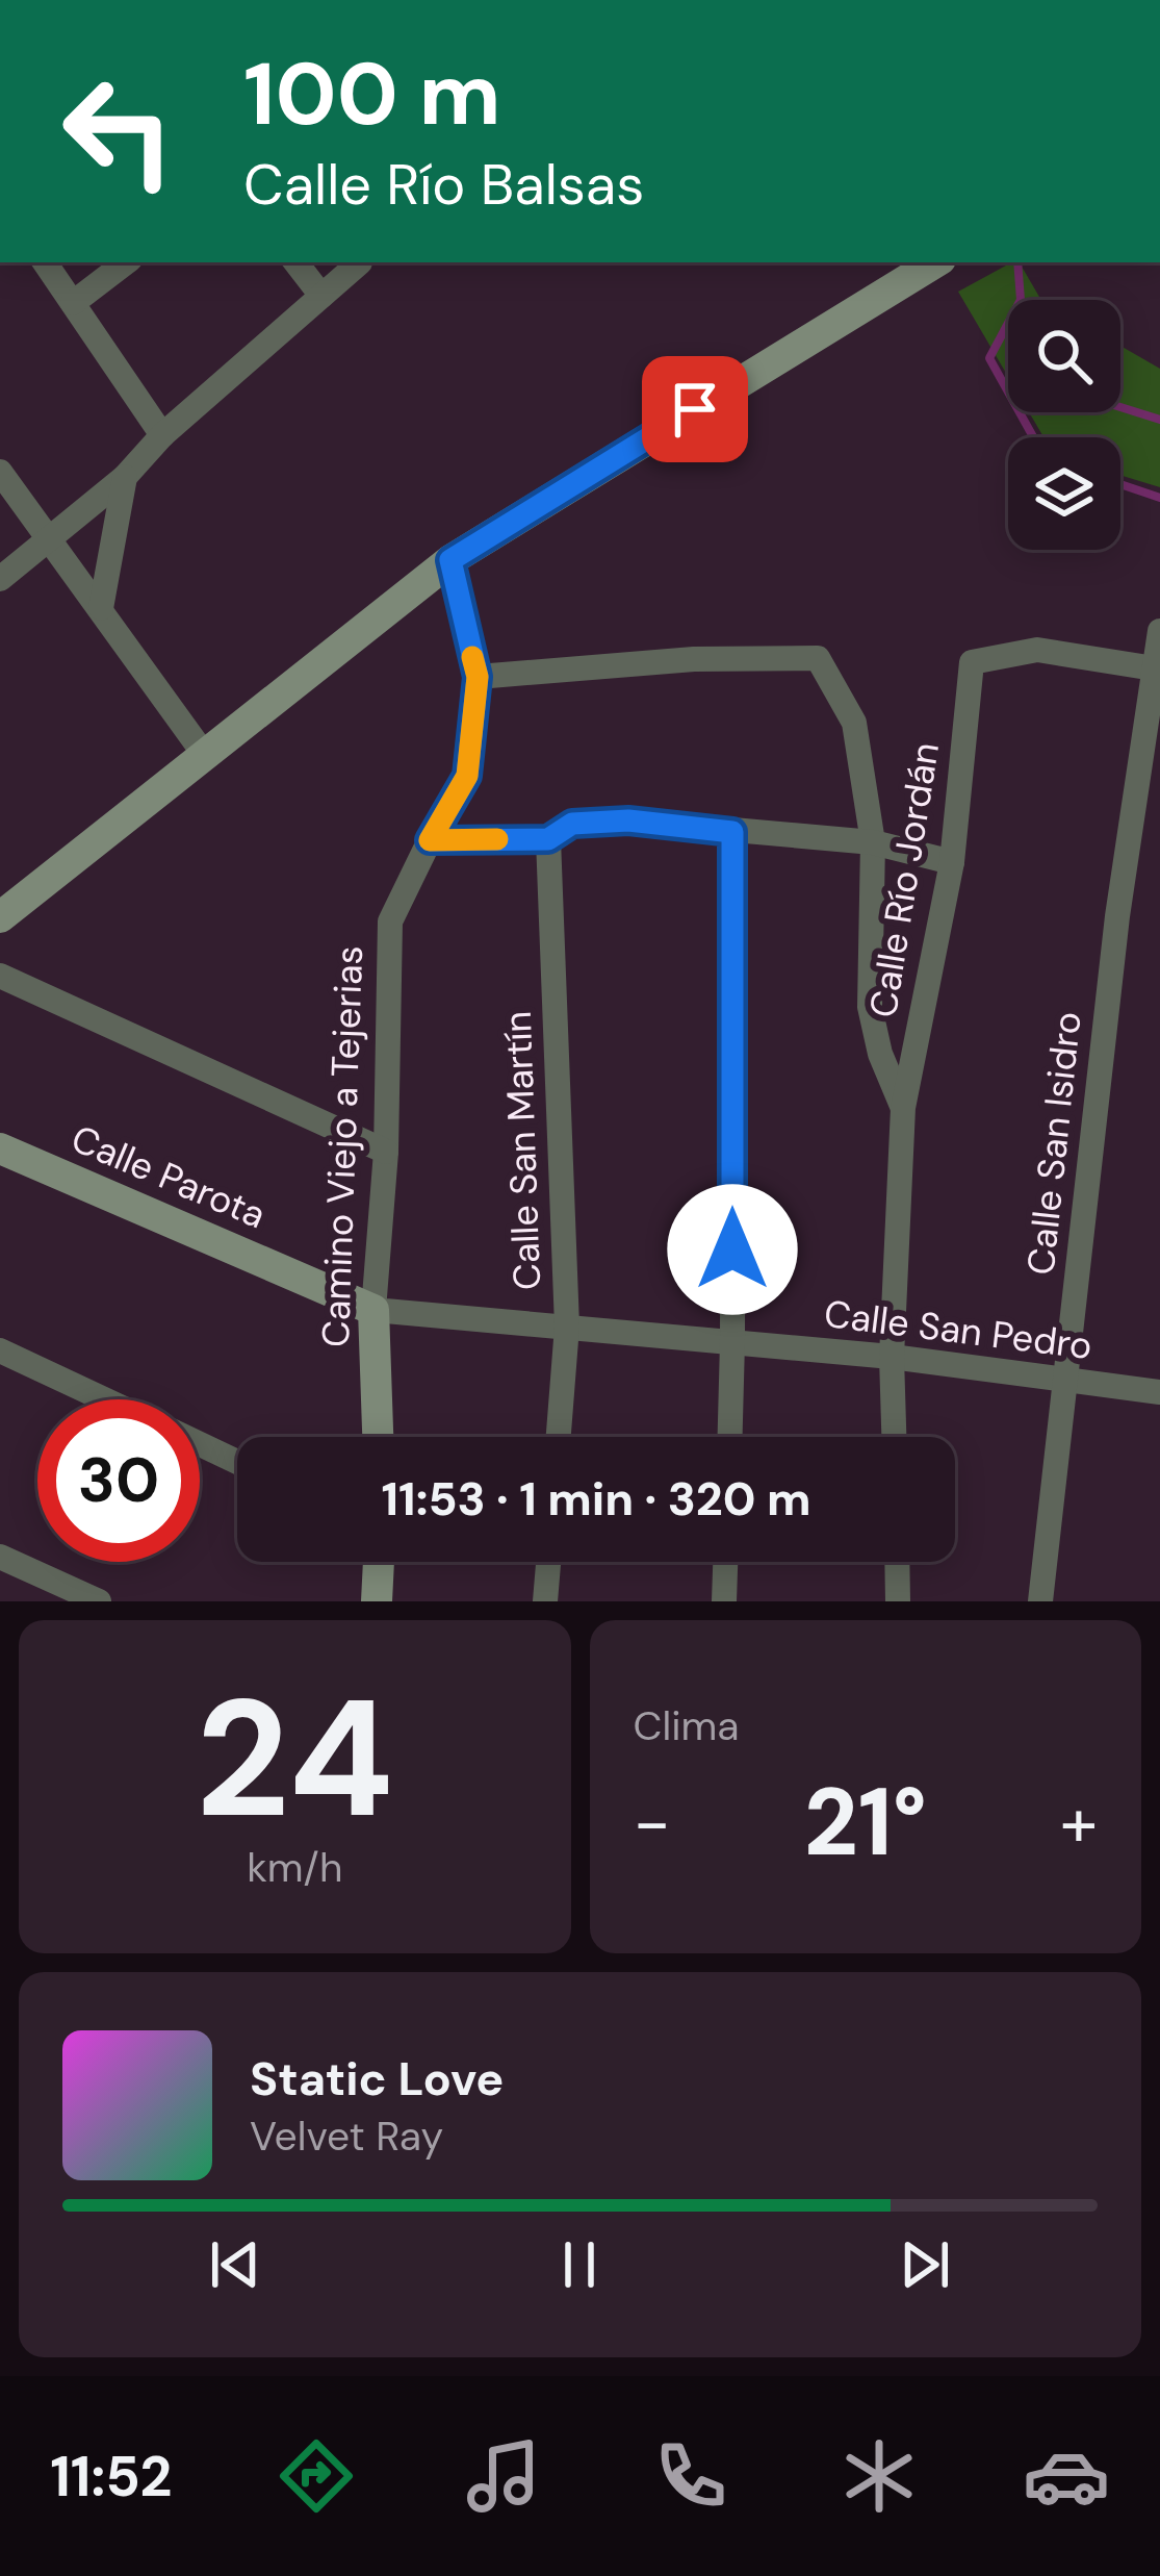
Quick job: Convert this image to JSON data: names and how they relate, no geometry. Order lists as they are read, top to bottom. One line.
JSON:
{"streets":{"street":["Calle Río Jordán","Calle San Isidro","Camino Viejo a Tejerias","Calle San Martín","Calle Parota","Calle San Pedro"]},"crossings":[["Calle Río Jordán","Calle San Isidro"],["Calle Río Jordán","Calle San Pedro"],["Calle San Isidro","Calle San Pedro"],["Camino Viejo a Tejerias","Calle Parota"],["Camino Viejo a Tejerias","Calle San Pedro"],["Calle San Martín","Calle San Pedro"],["Calle Parota","Calle San Pedro"]],"page":{"turn":["100 m","Calle Río Balsas"],"limit":"30","trip":"11:53 · 1 min · 320 m","tile":[["24","km/h"],"Clima"],"heat":["−","21°","+"],"song":["Static Love","Velvet Ray"],"tabs":"11:52"}}
